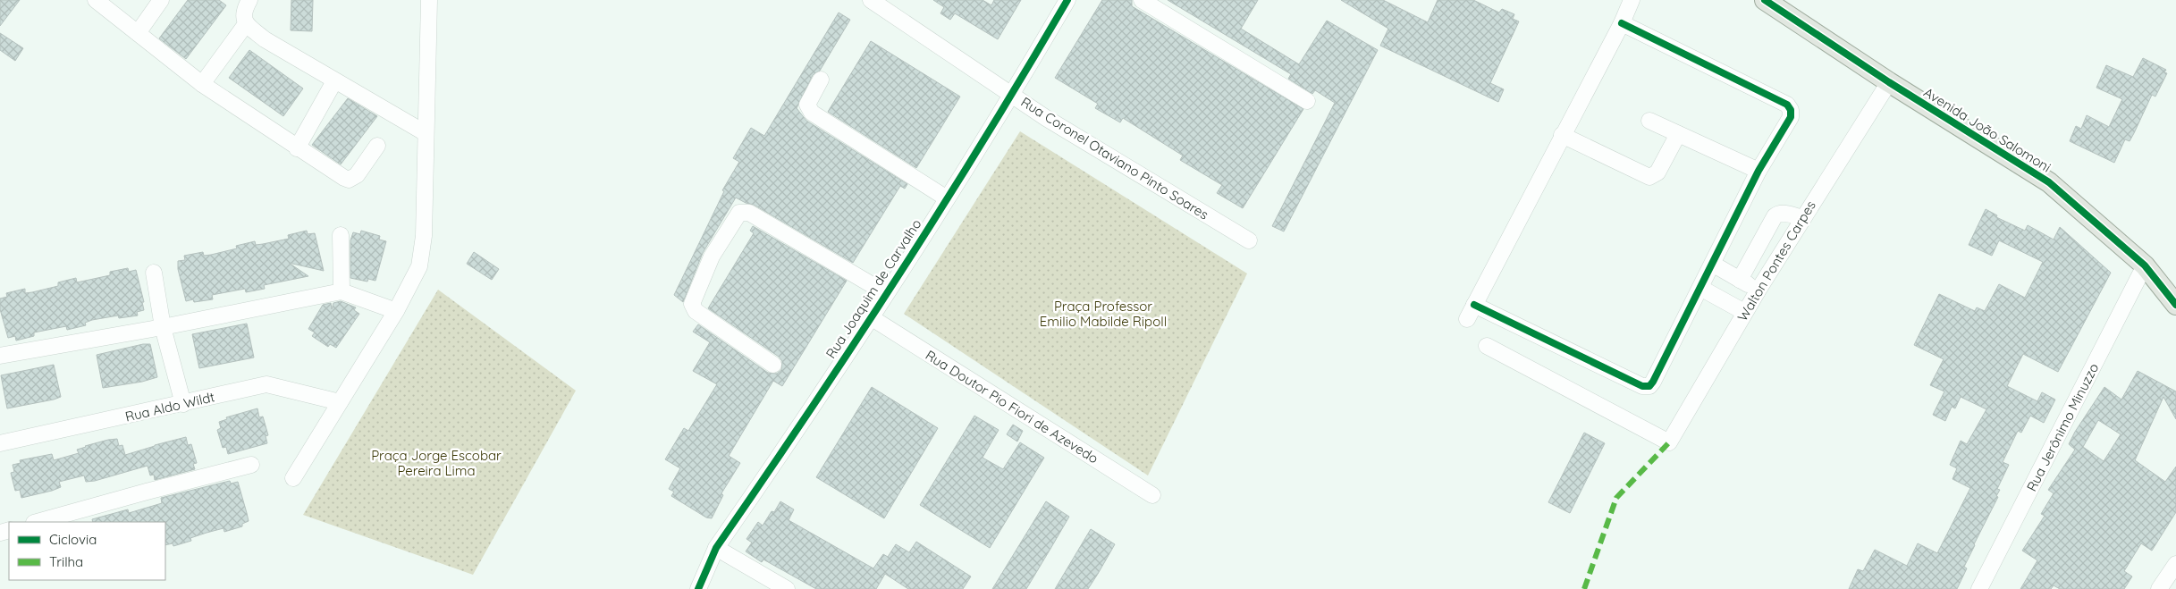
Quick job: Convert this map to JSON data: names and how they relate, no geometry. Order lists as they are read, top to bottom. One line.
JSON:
{"streets":{"main road":["Avenida João Salomoni"],"street":["Rua Coronel Otaviano Pinto Soares","Walton Pontes Carpes","Rua Joaquim de Carvalho","Rua Aldo Wildt","Rua Doutor Pio Fiori de Azevedo","Rua Jerônimo Minuzzo"]},"crossings":[["Avenida João Salomoni","Walton Pontes Carpes"],["Avenida João Salomoni","Rua Jerônimo Minuzzo"],["Rua Coronel Otaviano Pinto Soares","Rua Joaquim de Carvalho"],["Rua Joaquim de Carvalho","Rua Doutor Pio Fiori de Azevedo"]],"parks":["Praça Professor Emilio Mabilde Ripoll","Praça Jorge Escobar Pereira Lima"],"legend":["Ciclovia","Trilha"]}
